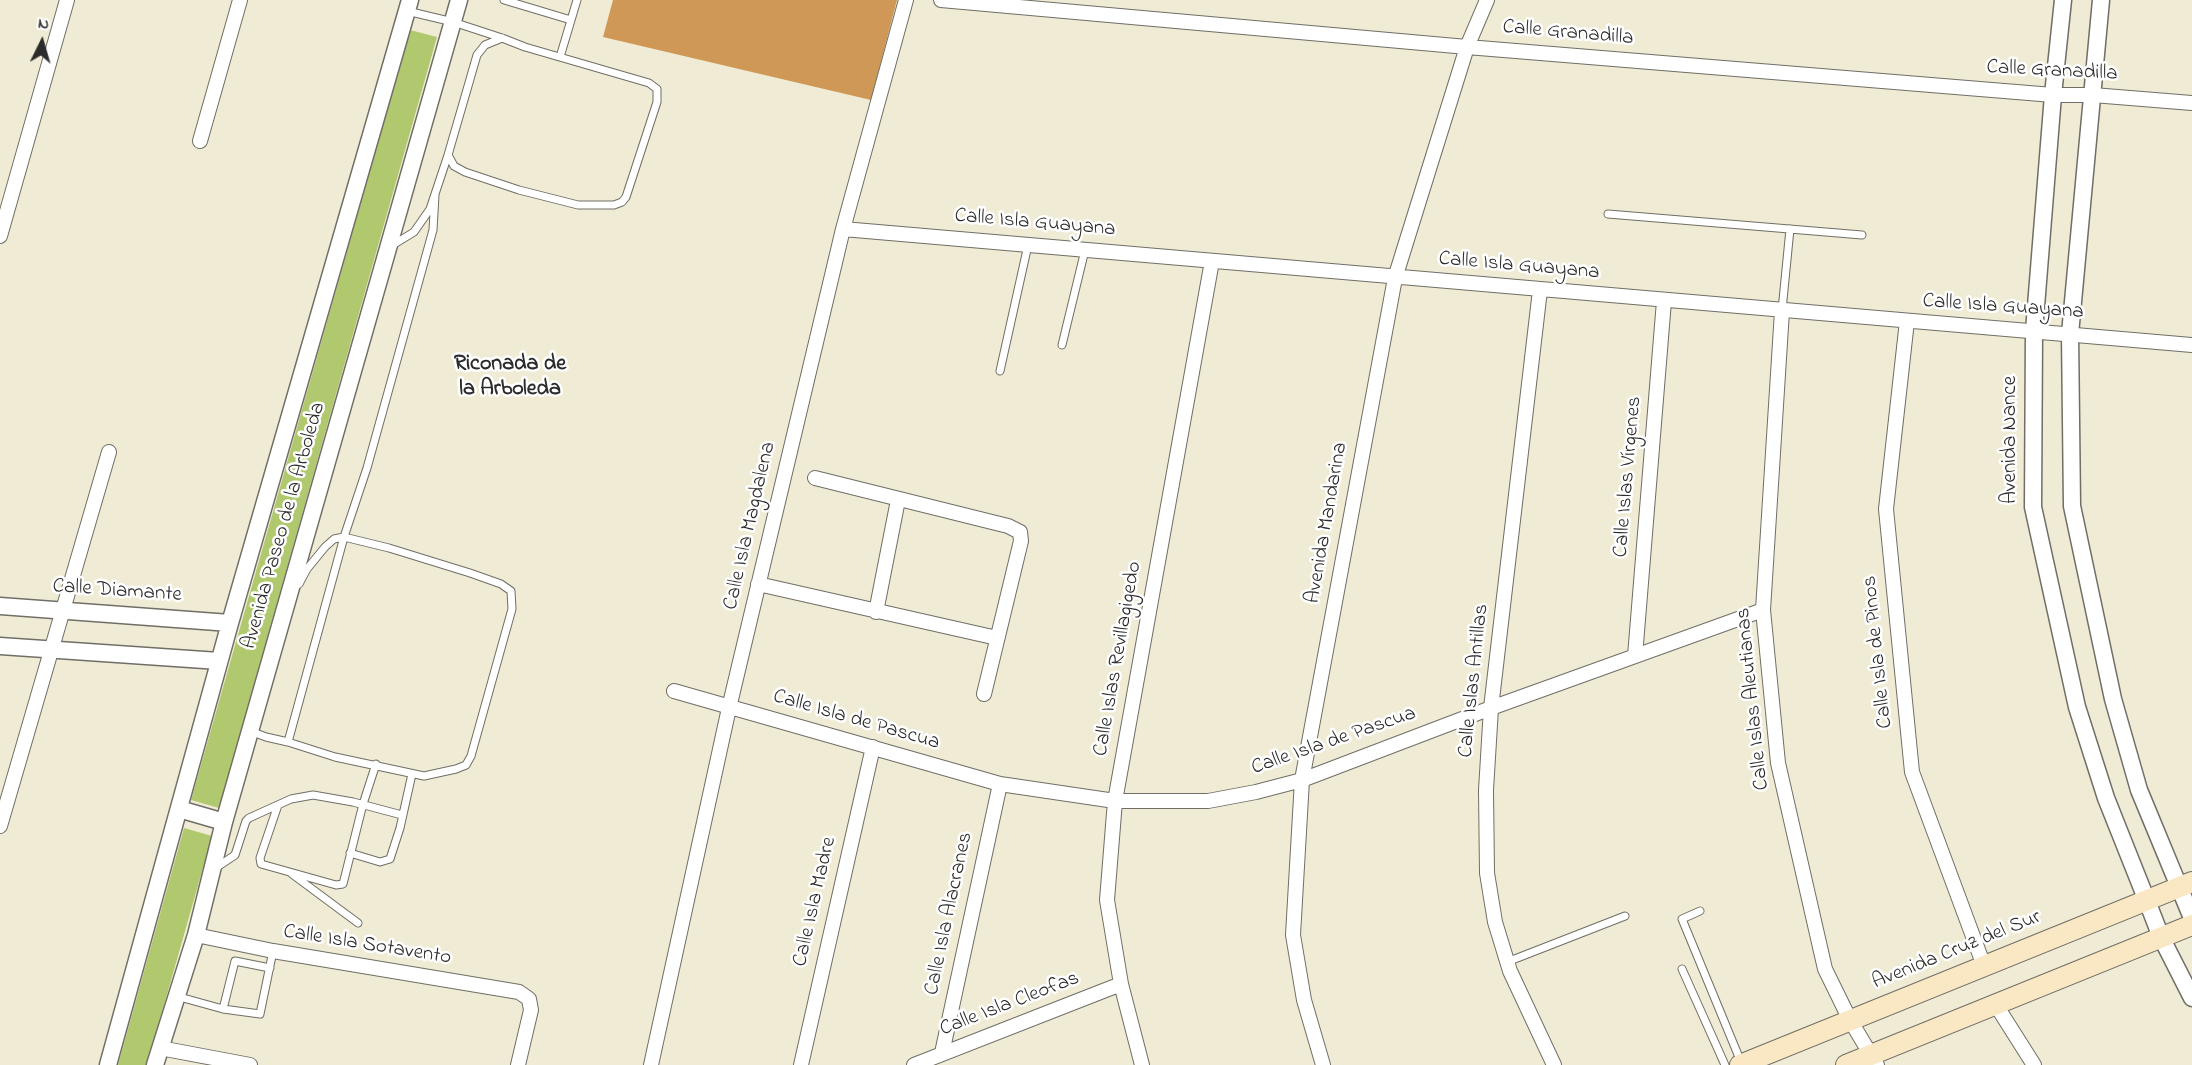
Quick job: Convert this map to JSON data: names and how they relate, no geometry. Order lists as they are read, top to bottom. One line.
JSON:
{"streets":{"main road":["Avenida Cruz del Sur"],"street":["Calle Granadilla","Calle Isla Guayana","Avenida Nance","Calle Islas Vírgenes","Avenida Mandarina","Avenida Paseo de la Arboleda","Calle Isla Magdalena","Calle Diamante","Calle Isla de Pinos","Calle Islas Revillagigedo","Calle Islas Antillas","Calle Islas Aleutianas","Calle Isla de Pascua","Calle Isla Madre","Calle Isla Alacranes","Calle Isla Sotavento","Calle Isla Cleofas"]},"crossings":[["Calle Granadilla","Avenida Nance"],["Calle Granadilla","Avenida Mandarina"],["Calle Isla Guayana","Avenida Nance"],["Calle Isla Guayana","Calle Islas Vírgenes"],["Calle Isla Guayana","Avenida Mandarina"],["Calle Isla Guayana","Calle Isla Magdalena"],["Calle Isla Guayana","Calle Isla de Pinos"],["Calle Isla Guayana","Calle Islas Revillagigedo"],["Calle Isla Guayana","Calle Islas Antillas"],["Calle Isla Guayana","Calle Islas Aleutianas"],["Avenida Nance","Avenida Cruz del Sur"],["Calle Islas Vírgenes","Calle Isla de Pascua"],["Avenida Mandarina","Calle Isla de Pascua"],["Avenida Paseo de la Arboleda","Calle Diamante"],["Avenida Paseo de la Arboleda","Calle Isla Sotavento"],["Calle Isla Magdalena","Calle Isla de Pascua"],["Calle Isla de Pinos","Avenida Cruz del Sur"],["Calle Islas Revillagigedo","Calle Isla de Pascua"],["Calle Islas Revillagigedo","Calle Isla Cleofas"],["Calle Islas Antillas","Calle Isla de Pascua"],["Calle Islas Aleutianas","Calle Isla de Pascua"],["Calle Islas Aleutianas","Avenida Cruz del Sur"],["Calle Isla de Pascua","Calle Isla Madre"],["Calle Isla de Pascua","Calle Isla Alacranes"],["Calle Isla Alacranes","Calle Isla Cleofas"]],"districts":["Riconada de la Arboleda"],"north":"top"}
